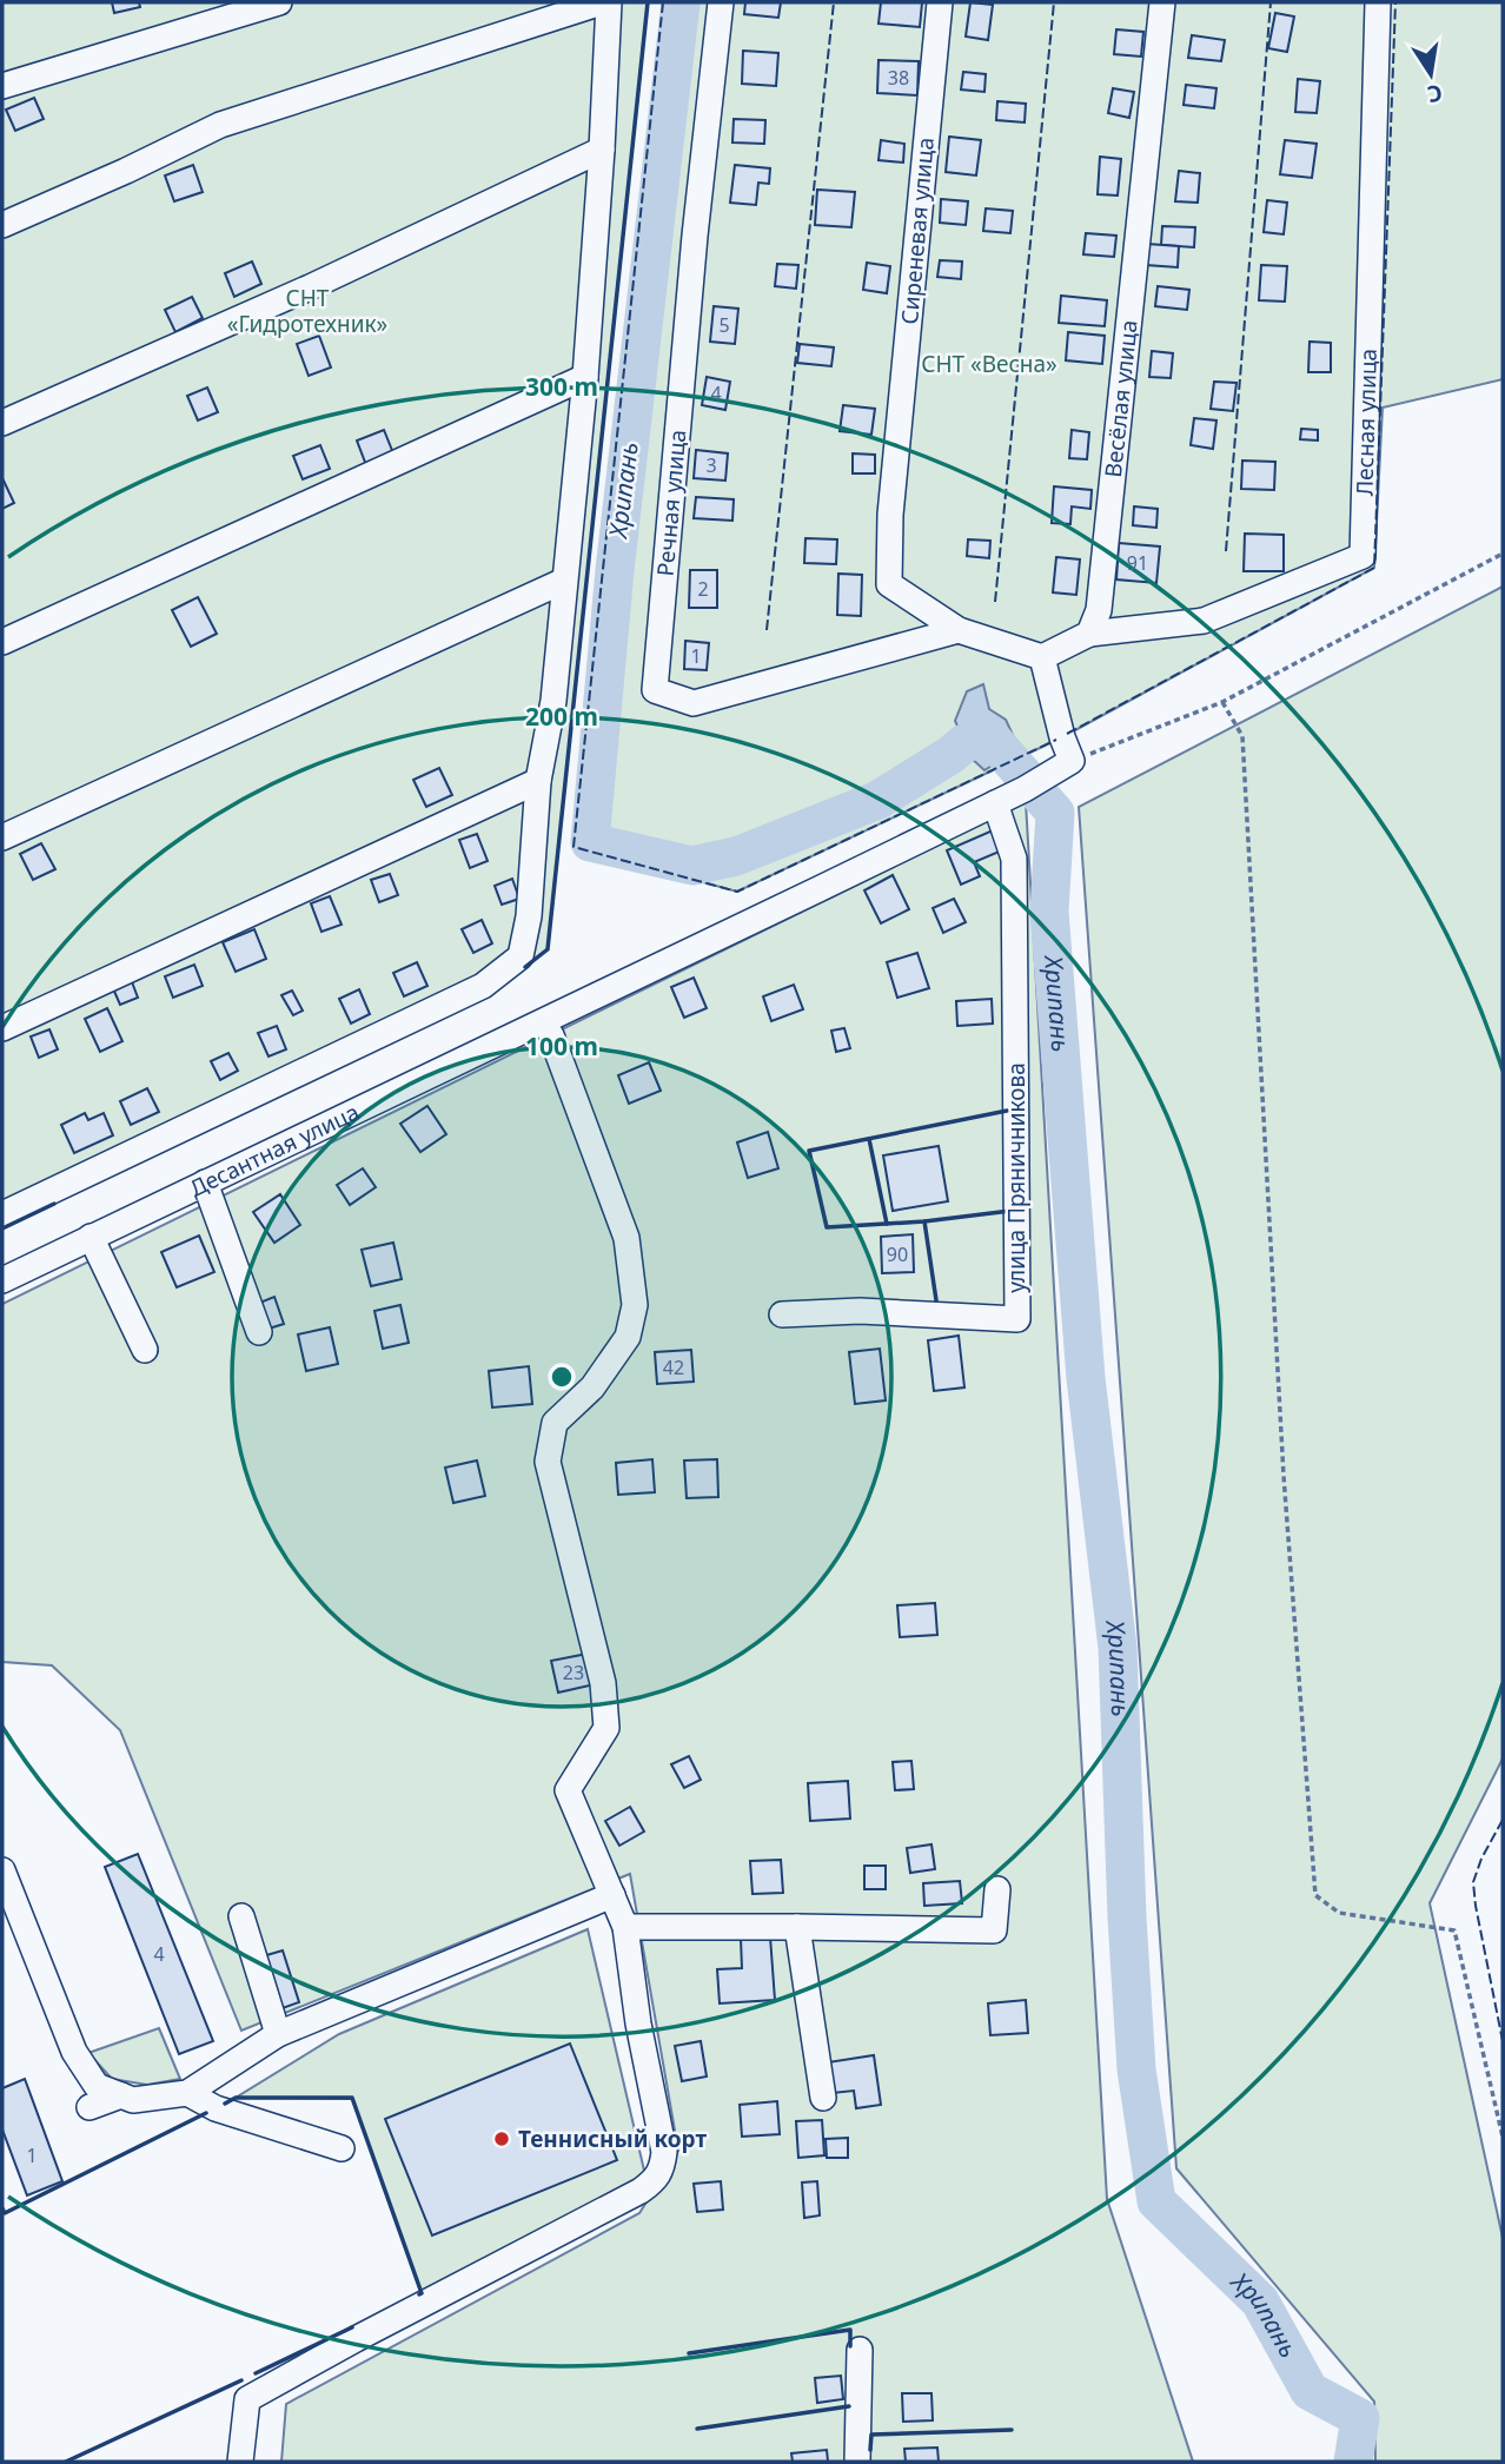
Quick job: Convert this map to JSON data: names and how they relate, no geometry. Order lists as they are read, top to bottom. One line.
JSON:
{"streets":{"street":["Сиреневая улица","Весёлая улица","Лесная улица","Речная улица","Десантная улица","улица Пряничникова"]},"crossings":[["Сиреневая улица","Речная улица"],["Весёлая улица","Лесная улица"],["Десантная улица","улица Пряничникова"]],"water":["Хрипань"],"parks":["СНТ «Гидротехник»","СНТ «Весна»"],"places":["Теннисный корт"],"house_numbers":["38","5","4","3","91","2","1","90","42","23","4","1"],"north":"bottom","rings":["300 m","200 m","100 m"]}
